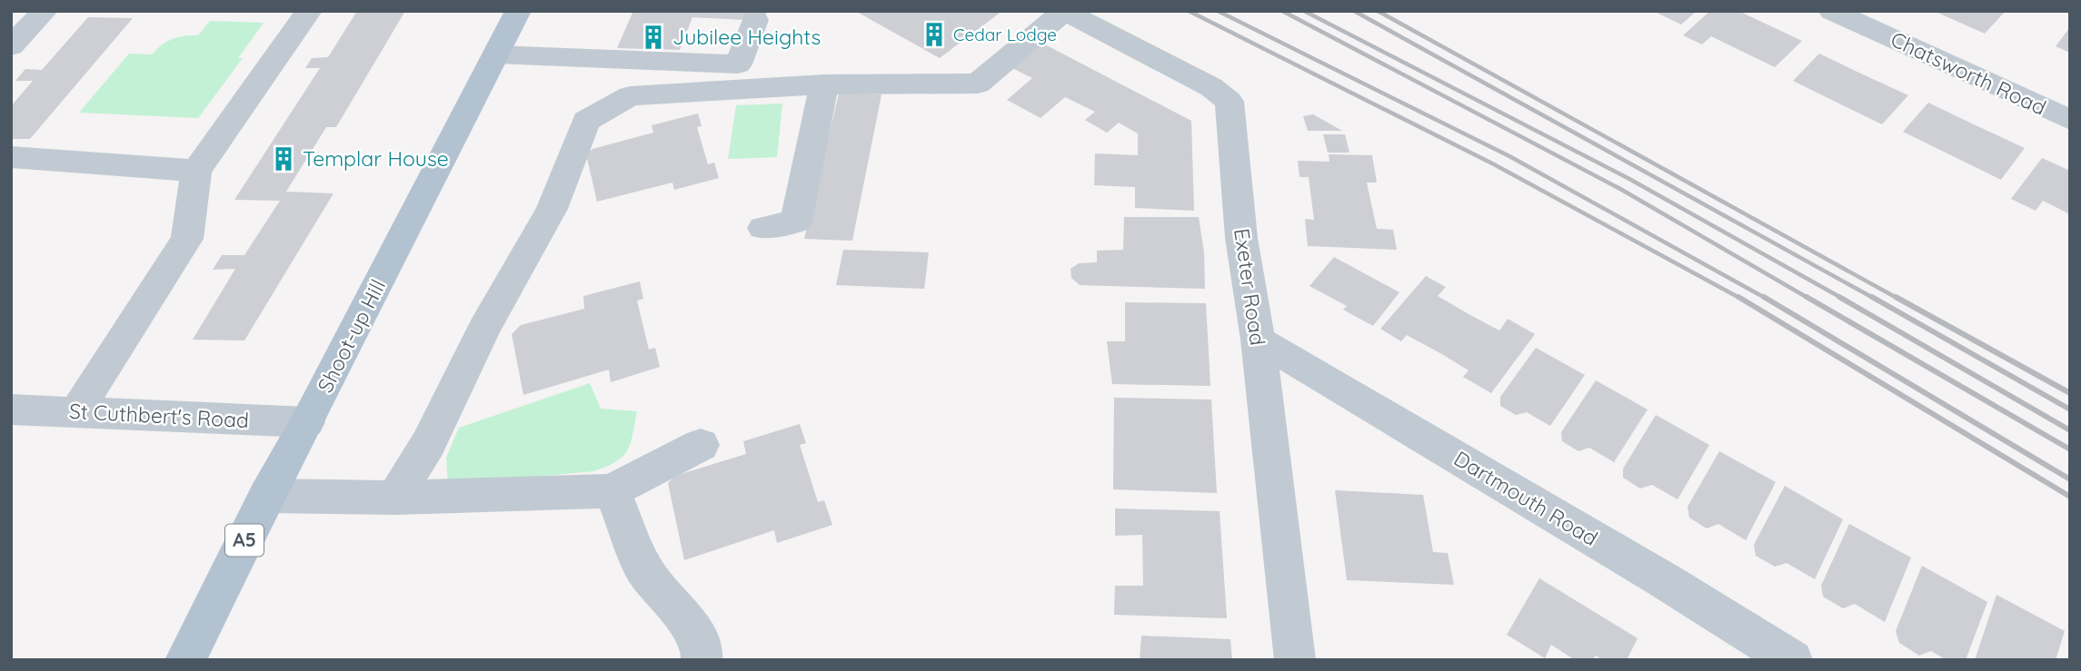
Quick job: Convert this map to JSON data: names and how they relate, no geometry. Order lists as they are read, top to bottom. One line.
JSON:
{"streets":{"main road":["Shoot-up Hill","A5"],"street":["Chatsworth Road","Exeter Road","St Cuthbert's Road","Dartmouth Road"]},"crossings":[["Exeter Road","Dartmouth Road"],["Shoot-up Hill","St Cuthbert's Road"]],"places":{"building":["Cedar Lodge","Jubilee Heights","Templar House"]}}
